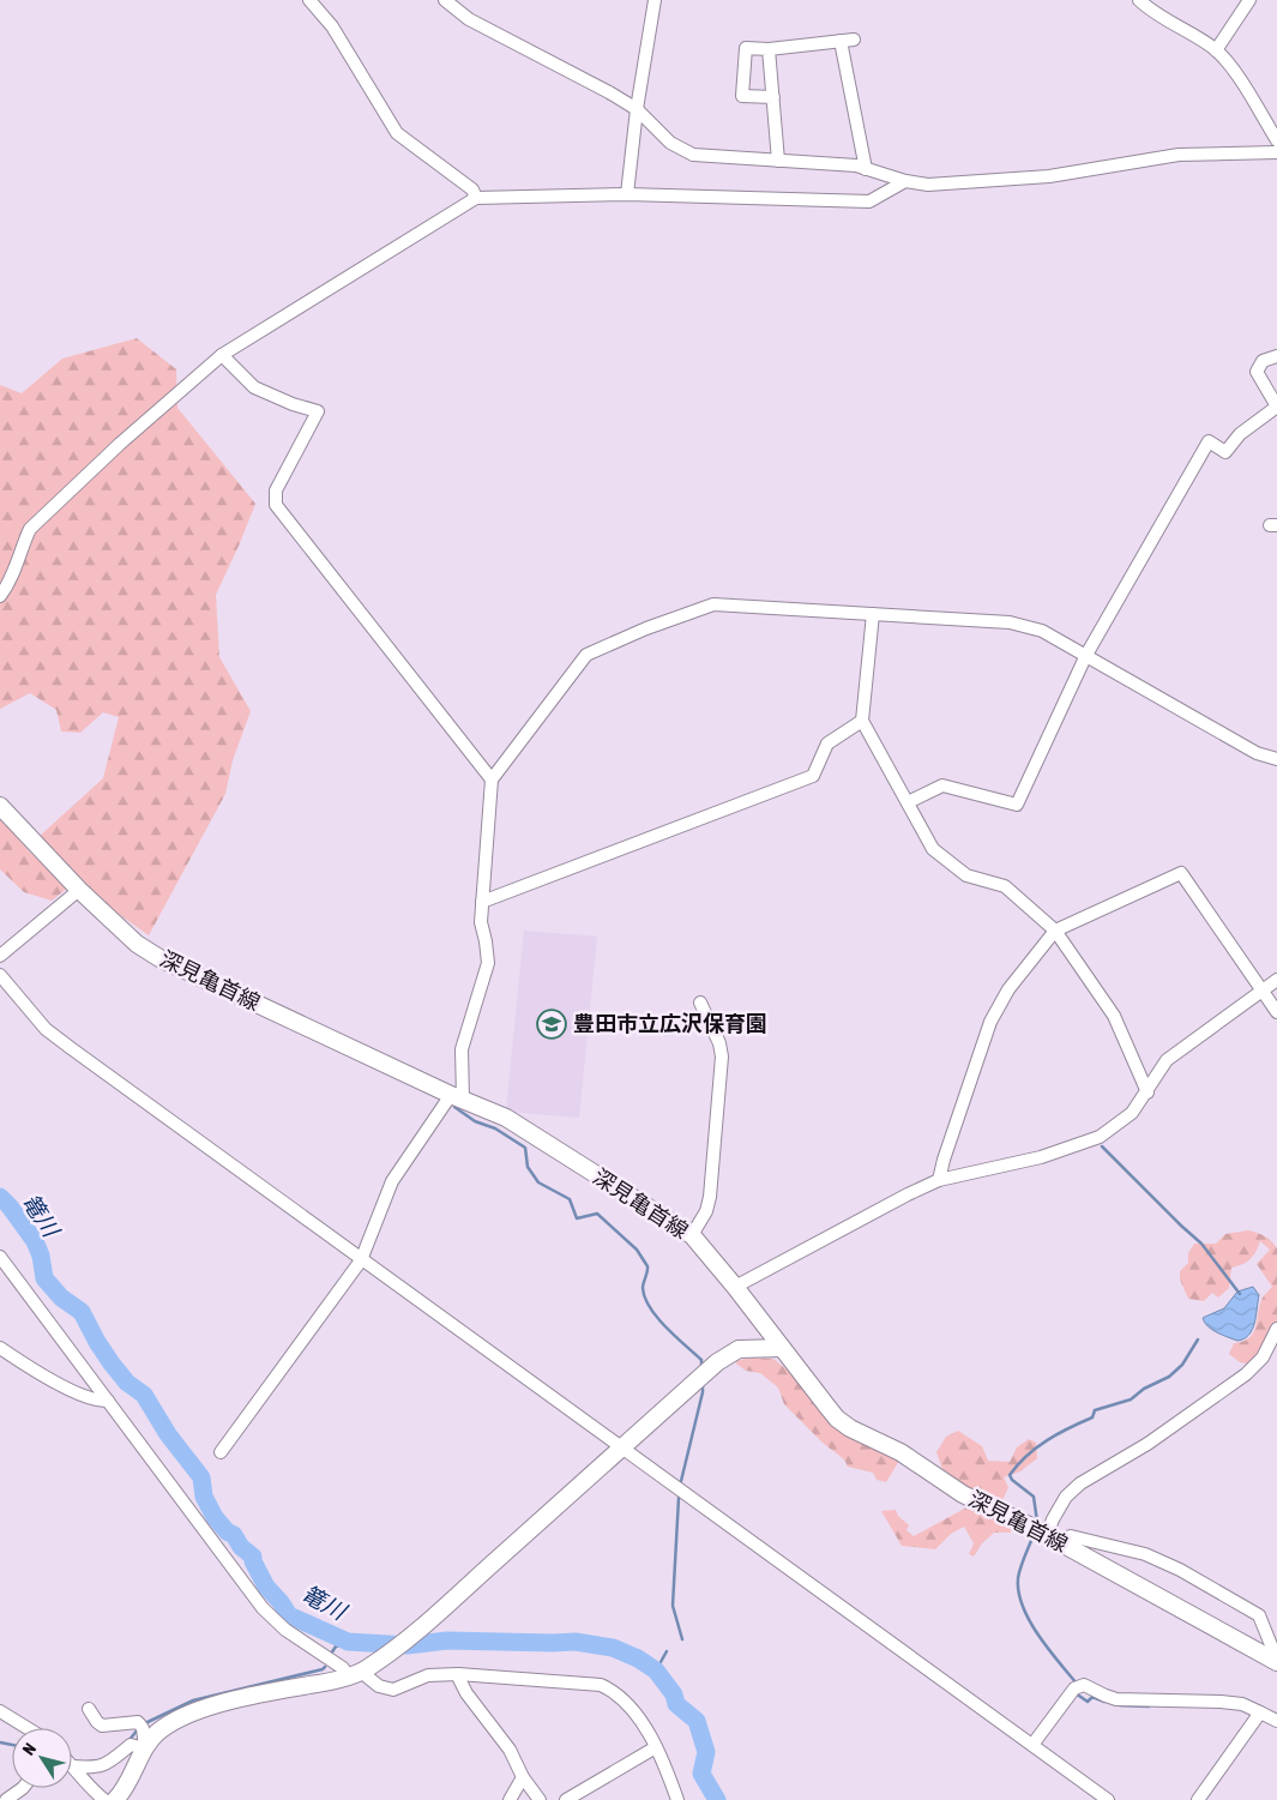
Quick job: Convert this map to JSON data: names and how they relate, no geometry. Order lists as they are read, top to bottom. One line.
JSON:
{"streets":{"main road":["深見亀首線"]},"water":["篭川"],"places":{"school or university":["豊田市立広沢保育園"]},"north":"top left"}
